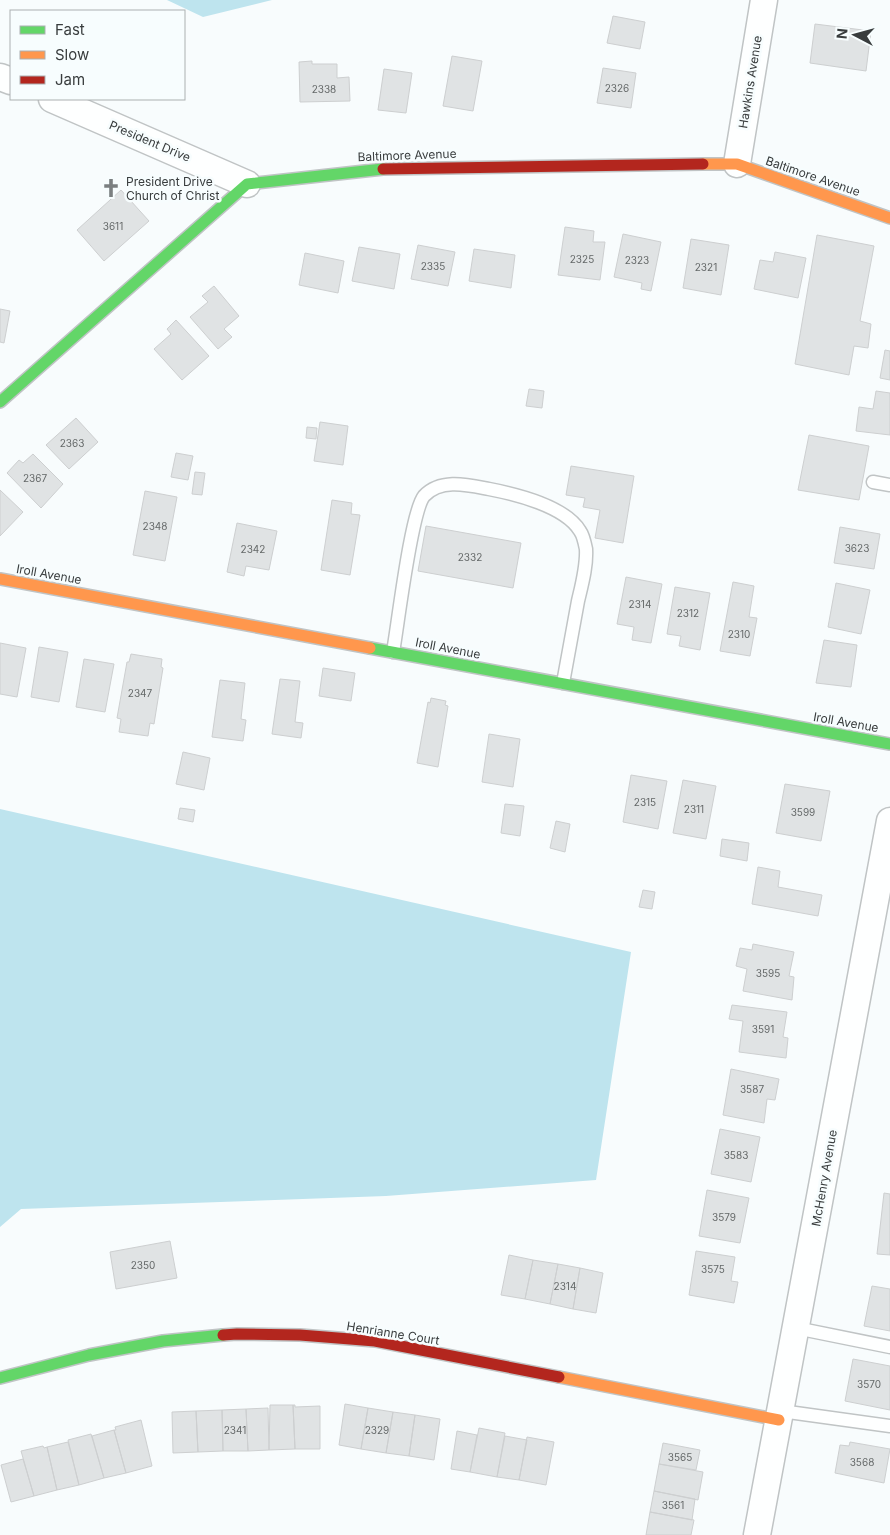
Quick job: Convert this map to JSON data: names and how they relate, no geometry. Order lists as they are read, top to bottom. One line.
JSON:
{"streets":{"street":["Hawkins Avenue","President Drive","Baltimore Avenue","Iroll Avenue","McHenry Avenue","Henrianne Court"]},"crossings":[["Hawkins Avenue","Baltimore Avenue"],["President Drive","Baltimore Avenue"],["McHenry Avenue","Henrianne Court"]],"places":{"church":["President Drive Church of Christ"]},"house_numbers":["2326","2338","3611","2325","2323","2335","2321","2363","2367","2348","3623","2342","2332","2314","2312","2310","2347","2315","2311","3599","3595","3591","3587","3583","3579","2350","3575","2314","3570","2341","2329","3565","3568","3561"],"legend":["Fast","Slow","Jam"],"north":"left"}
